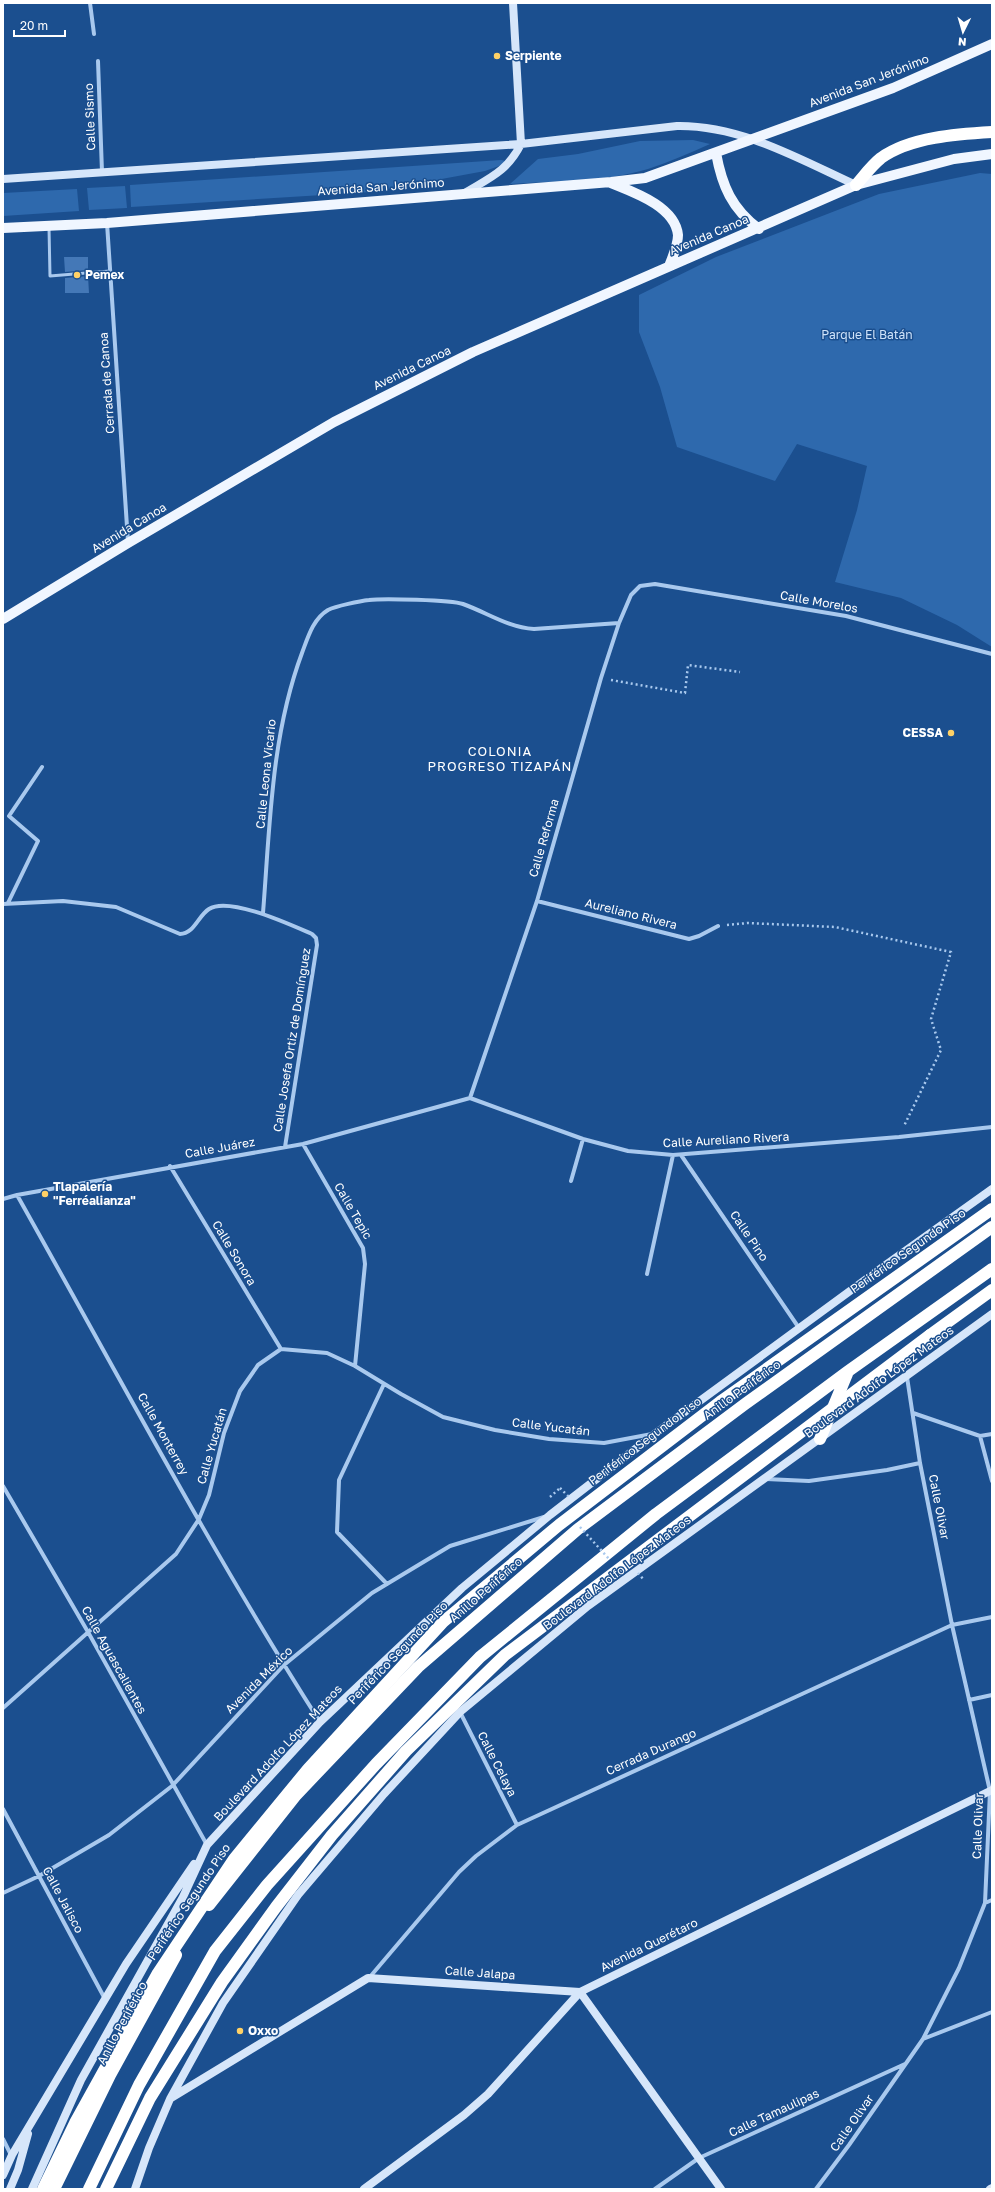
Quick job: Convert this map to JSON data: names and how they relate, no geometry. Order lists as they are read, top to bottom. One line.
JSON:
{"streets":{"highway":["Periférico Segundo Piso","Anillo Periférico"],"main road":["Avenida San Jerónimo","Avenida Canoa","Boulevard Adolfo López Mateos","Avenida Querétaro","Calle Jalapa"],"street":["Calle Sismo","Cerrada de Canoa","Calle Morelos","Calle Leona Vicario","Calle Reforma","Aureliano Rivera","Calle Josefa Ortiz de Domínguez","Calle Aureliano Rivera","Calle Juárez","Calle Tepic","Calle Pino","Calle Sonora","Calle Yucatán","Calle Monterrey","Calle Olivar","Calle Aguascalientes","Avenida México","Cerrada Durango","Calle Celaya","Calle Jalisco","Calle Tamaulipas"]},"crossings":[["Avenida San Jerónimo","Cerrada de Canoa"],["Avenida Canoa","Cerrada de Canoa"],["Calle Morelos","Calle Reforma"],["Calle Leona Vicario","Calle Reforma"],["Calle Leona Vicario","Calle Josefa Ortiz de Domínguez"],["Calle Reforma","Aureliano Rivera"],["Calle Reforma","Calle Aureliano Rivera"],["Calle Reforma","Calle Juárez"],["Calle Josefa Ortiz de Domínguez","Calle Juárez"],["Calle Aureliano Rivera","Calle Juárez"],["Calle Aureliano Rivera","Calle Pino"],["Calle Juárez","Calle Tepic"],["Calle Juárez","Calle Sonora"],["Calle Juárez","Calle Monterrey"],["Calle Tepic","Calle Yucatán"],["Calle Pino","Boulevard Adolfo López Mateos"],["Calle Sonora","Calle Yucatán"],["Boulevard Adolfo López Mateos","Calle Yucatán"],["Boulevard Adolfo López Mateos","Calle Monterrey"],["Boulevard Adolfo López Mateos","Calle Olivar"],["Boulevard Adolfo López Mateos","Calle Aguascalientes"],["Boulevard Adolfo López Mateos","Avenida México"],["Boulevard Adolfo López Mateos","Calle Celaya"],["Calle Yucatán","Calle Monterrey"],["Calle Yucatán","Calle Aguascalientes"],["Calle Monterrey","Avenida México"],["Calle Olivar","Cerrada Durango"],["Calle Olivar","Avenida Querétaro"],["Calle Olivar","Calle Tamaulipas"],["Calle Aguascalientes","Avenida México"],["Avenida México","Calle Jalisco"],["Cerrada Durango","Calle Celaya"],["Cerrada Durango","Calle Jalapa"],["Avenida Querétaro","Calle Jalapa"]],"districts":["COLONIA PROGRESO TIZAPÁN"],"parks":["Parque El Batán"],"places":["Serpiente","Pemex","CESSA","Tlapalería \"Ferréalianza\"","Oxxo"],"scale_bar":"20 m","north":"bottom"}
